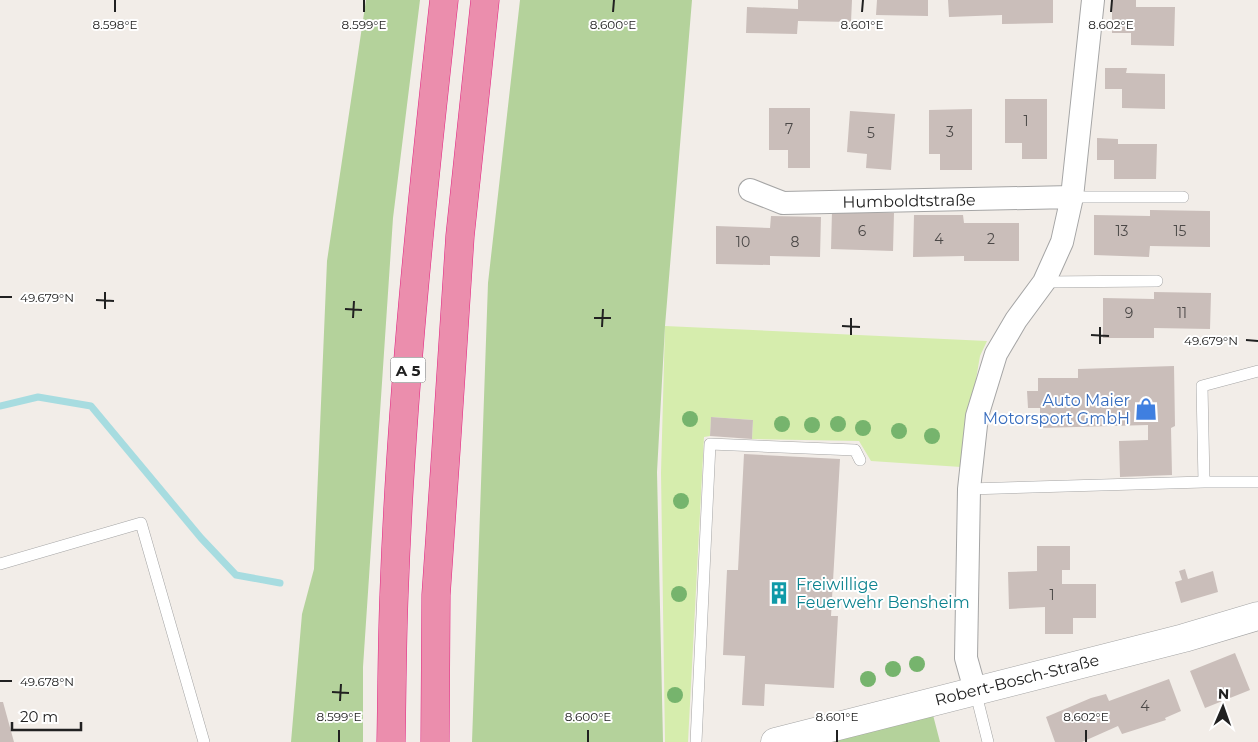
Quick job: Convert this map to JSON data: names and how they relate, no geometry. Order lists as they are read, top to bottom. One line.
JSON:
{"streets":{"highway":["A 5"],"street":["Humboldtstraße","Robert-Bosch-Straße"]},"places":{"shop":["Auto Maier Motorsport GmbH"],"building":["Freiwillige Feuerwehr Bensheim"]},"house_numbers":["1","7","3","5","6","13","15","4","2","10","8","9","11","1","4"],"scale_bar":"20 m","north":"top","coordinates":["8.598°E","8.599°E","8.600°E","8.601°E","8.602°E","49.679°N","49.678°N"]}
